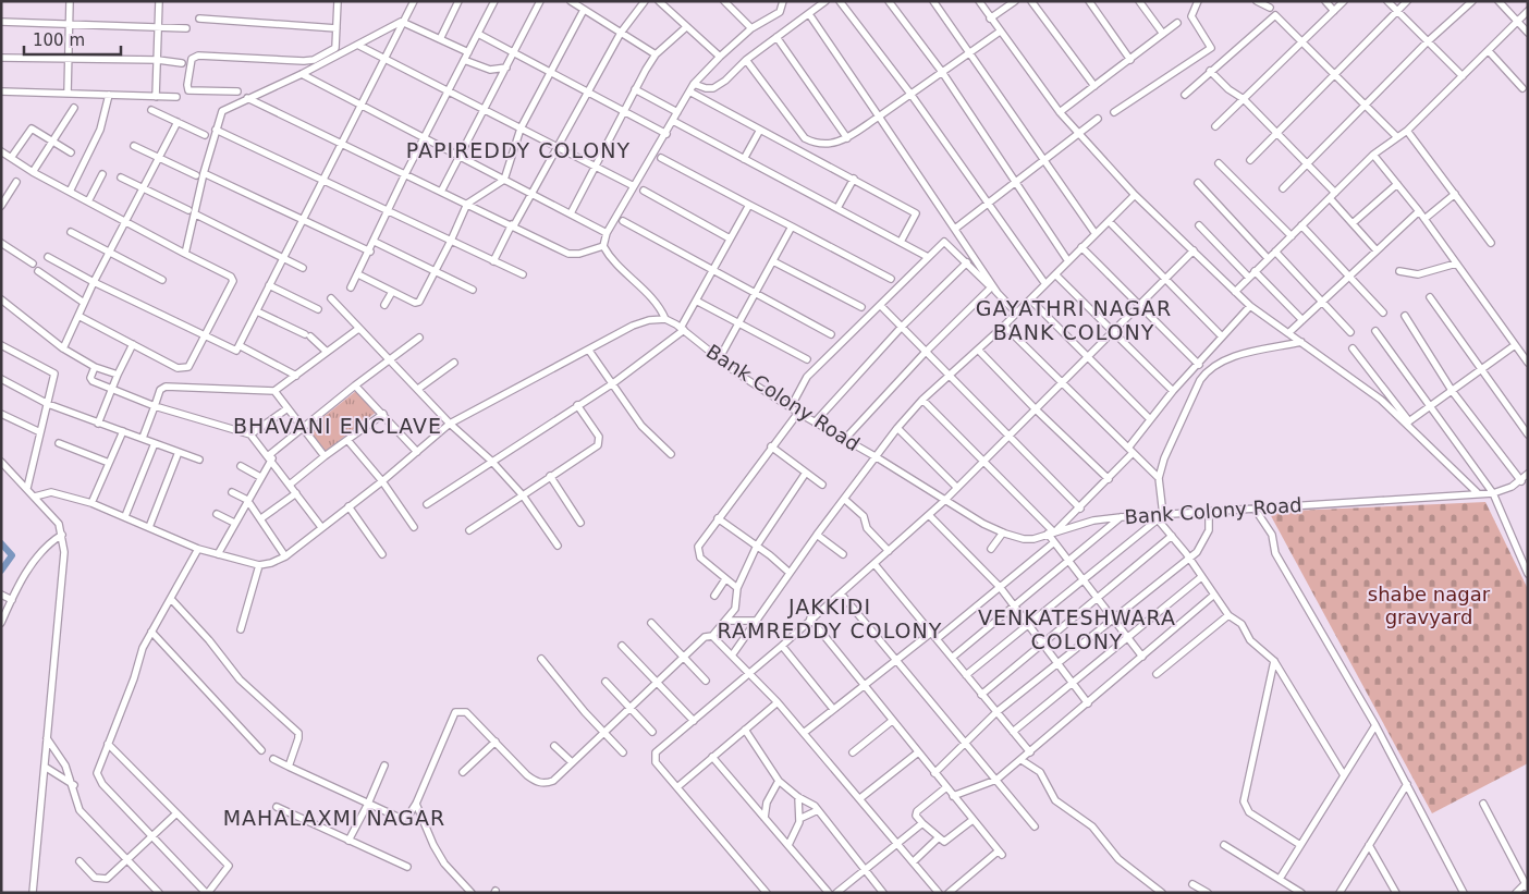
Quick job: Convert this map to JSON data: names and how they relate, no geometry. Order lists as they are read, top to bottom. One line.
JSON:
{"streets":{"street":["Bank Colony Road"]},"districts":["PAPIREDDY COLONY","GAYATHRI NAGAR BANK COLONY","BHAVANI ENCLAVE","JAKKIDI RAMREDDY COLONY","VENKATESHWARA COLONY","MAHALAXMI NAGAR"],"parks":["shabe nagar gravyard"],"scale_bar":"100 m"}
